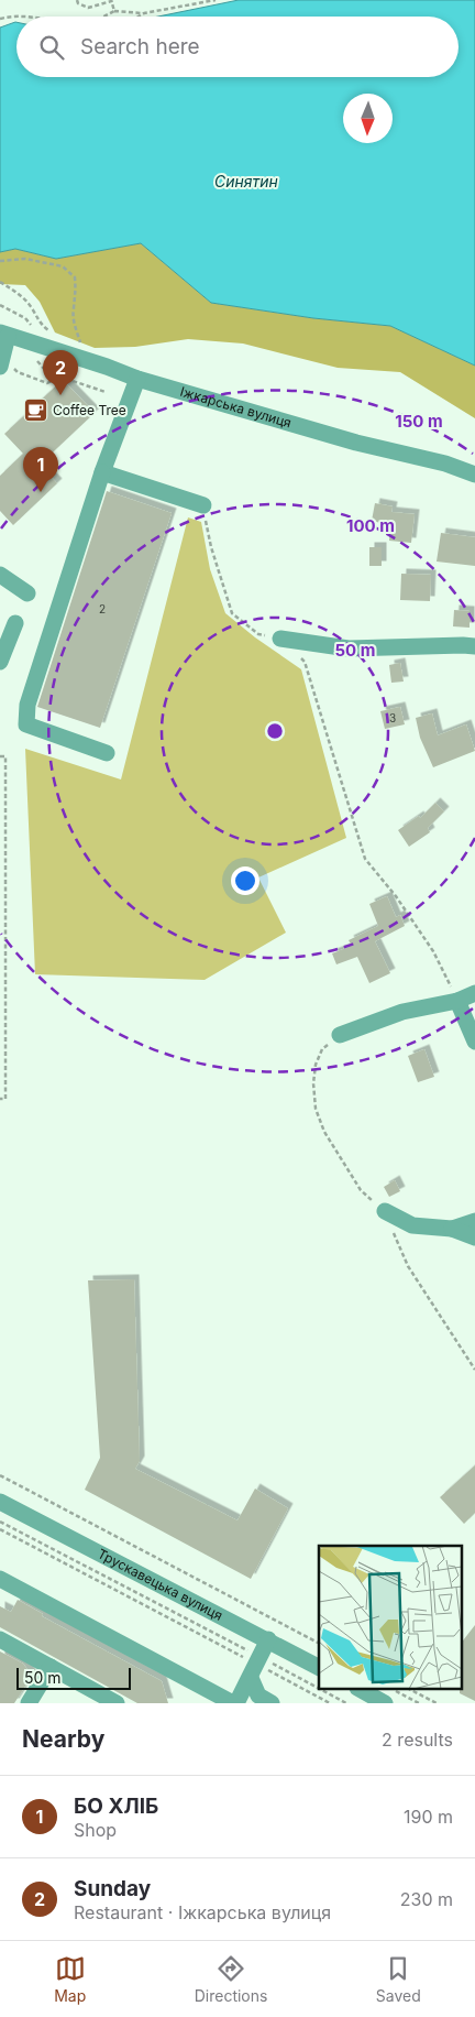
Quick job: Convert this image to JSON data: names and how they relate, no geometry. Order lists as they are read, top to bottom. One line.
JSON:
{"streets":{"street":["Іжкарська вулиця","Трускавецька вулиця"]},"water":["Синятин"],"places":{"cafe":["Coffee Tree"]},"house_numbers":["2","3"],"scale_bar":"50 m","north":"bottom","page":{"search":"Search here","pins":["2","1"],"scale":"50 m","heading":["Nearby","2 results"],"list":[{"mark":"1","name":"БО ХЛIБ","note":"Shop","value":"190 m"},{"mark":"2","name":"Sunday","note":"Restaurant · Іжкарська вулиця","value":"230 m"}],"nav":["Map","Directions","Saved"]},"rings":["150 m","100 m","50 m"]}
